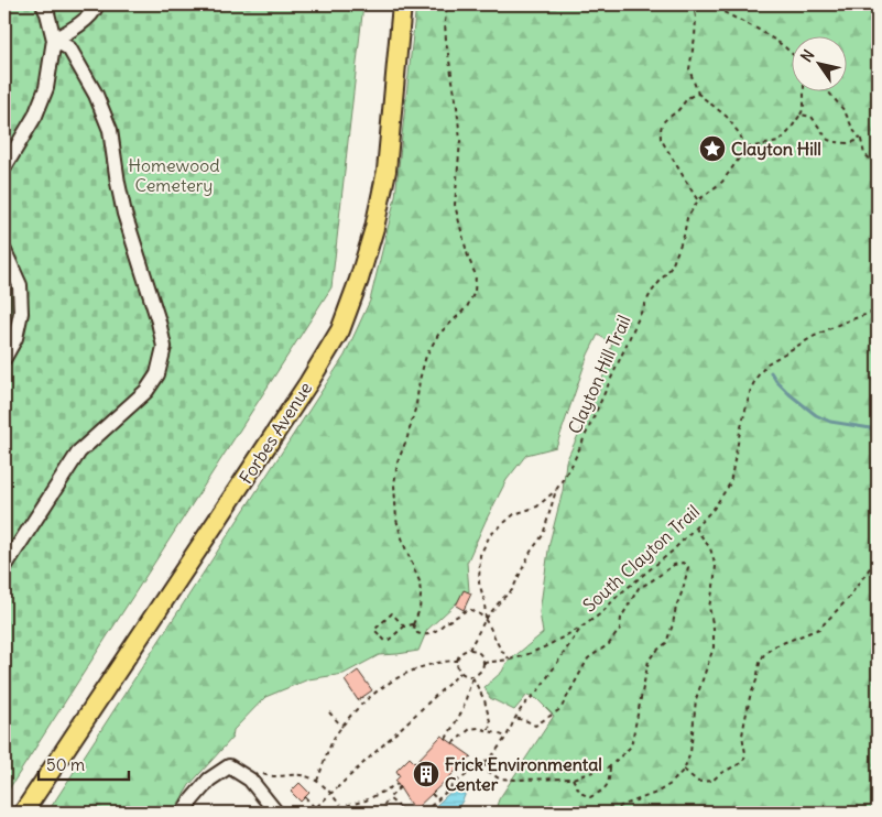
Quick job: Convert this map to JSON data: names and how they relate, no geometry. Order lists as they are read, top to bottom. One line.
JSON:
{"streets":{"main road":["Forbes Avenue"],"path":["Clayton Hill Trail","South Clayton Trail"]},"crossings":[["Clayton Hill Trail","South Clayton Trail"]],"parks":["Homewood Cemetery"],"places":{"place":["Clayton Hill"],"building":["Frick Environmental Center"]},"scale_bar":"50 m","north":"top left"}
